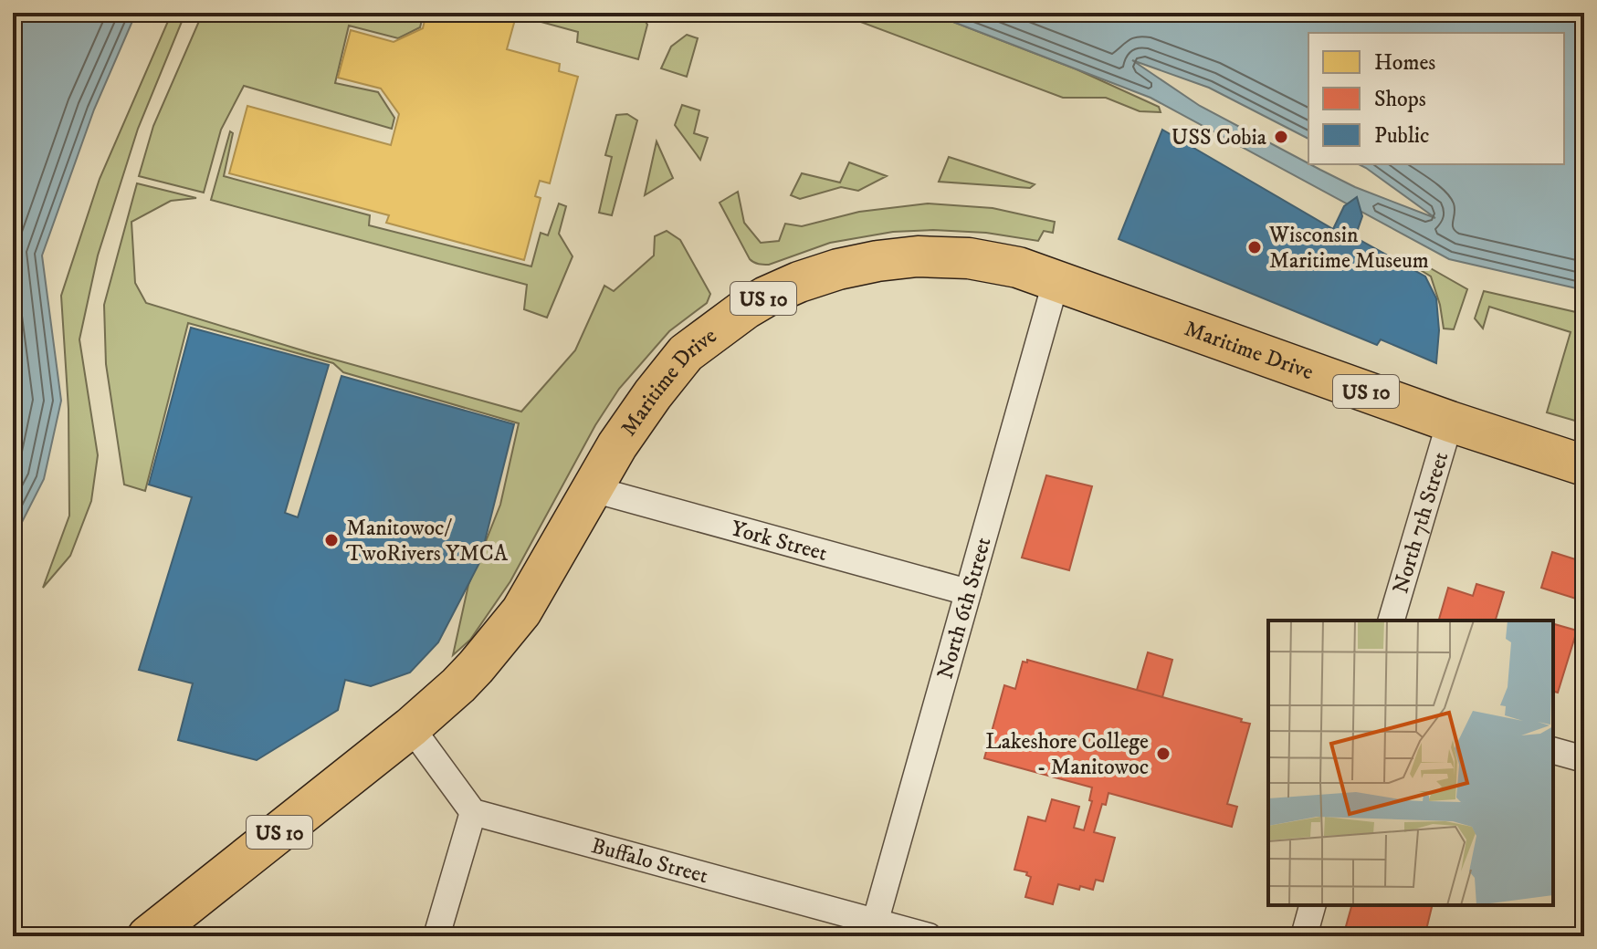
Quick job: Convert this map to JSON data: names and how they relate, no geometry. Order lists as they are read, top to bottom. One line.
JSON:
{"streets":{"main road":["US 10","Maritime Drive"],"street":["North 7th Street","York Street","North 6th Street","Buffalo Street"]},"crossings":[["Maritime Drive","North 7th Street"],["Maritime Drive","York Street"],["Maritime Drive","North 6th Street"],["York Street","North 6th Street"],["North 6th Street","Buffalo Street"]],"places":["USS Cobia","Wisconsin Maritime Museum","Manitowoc/ TwoRivers YMCA","Lakeshore College - Manitowoc"],"legend":["Homes","Shops","Public"]}
